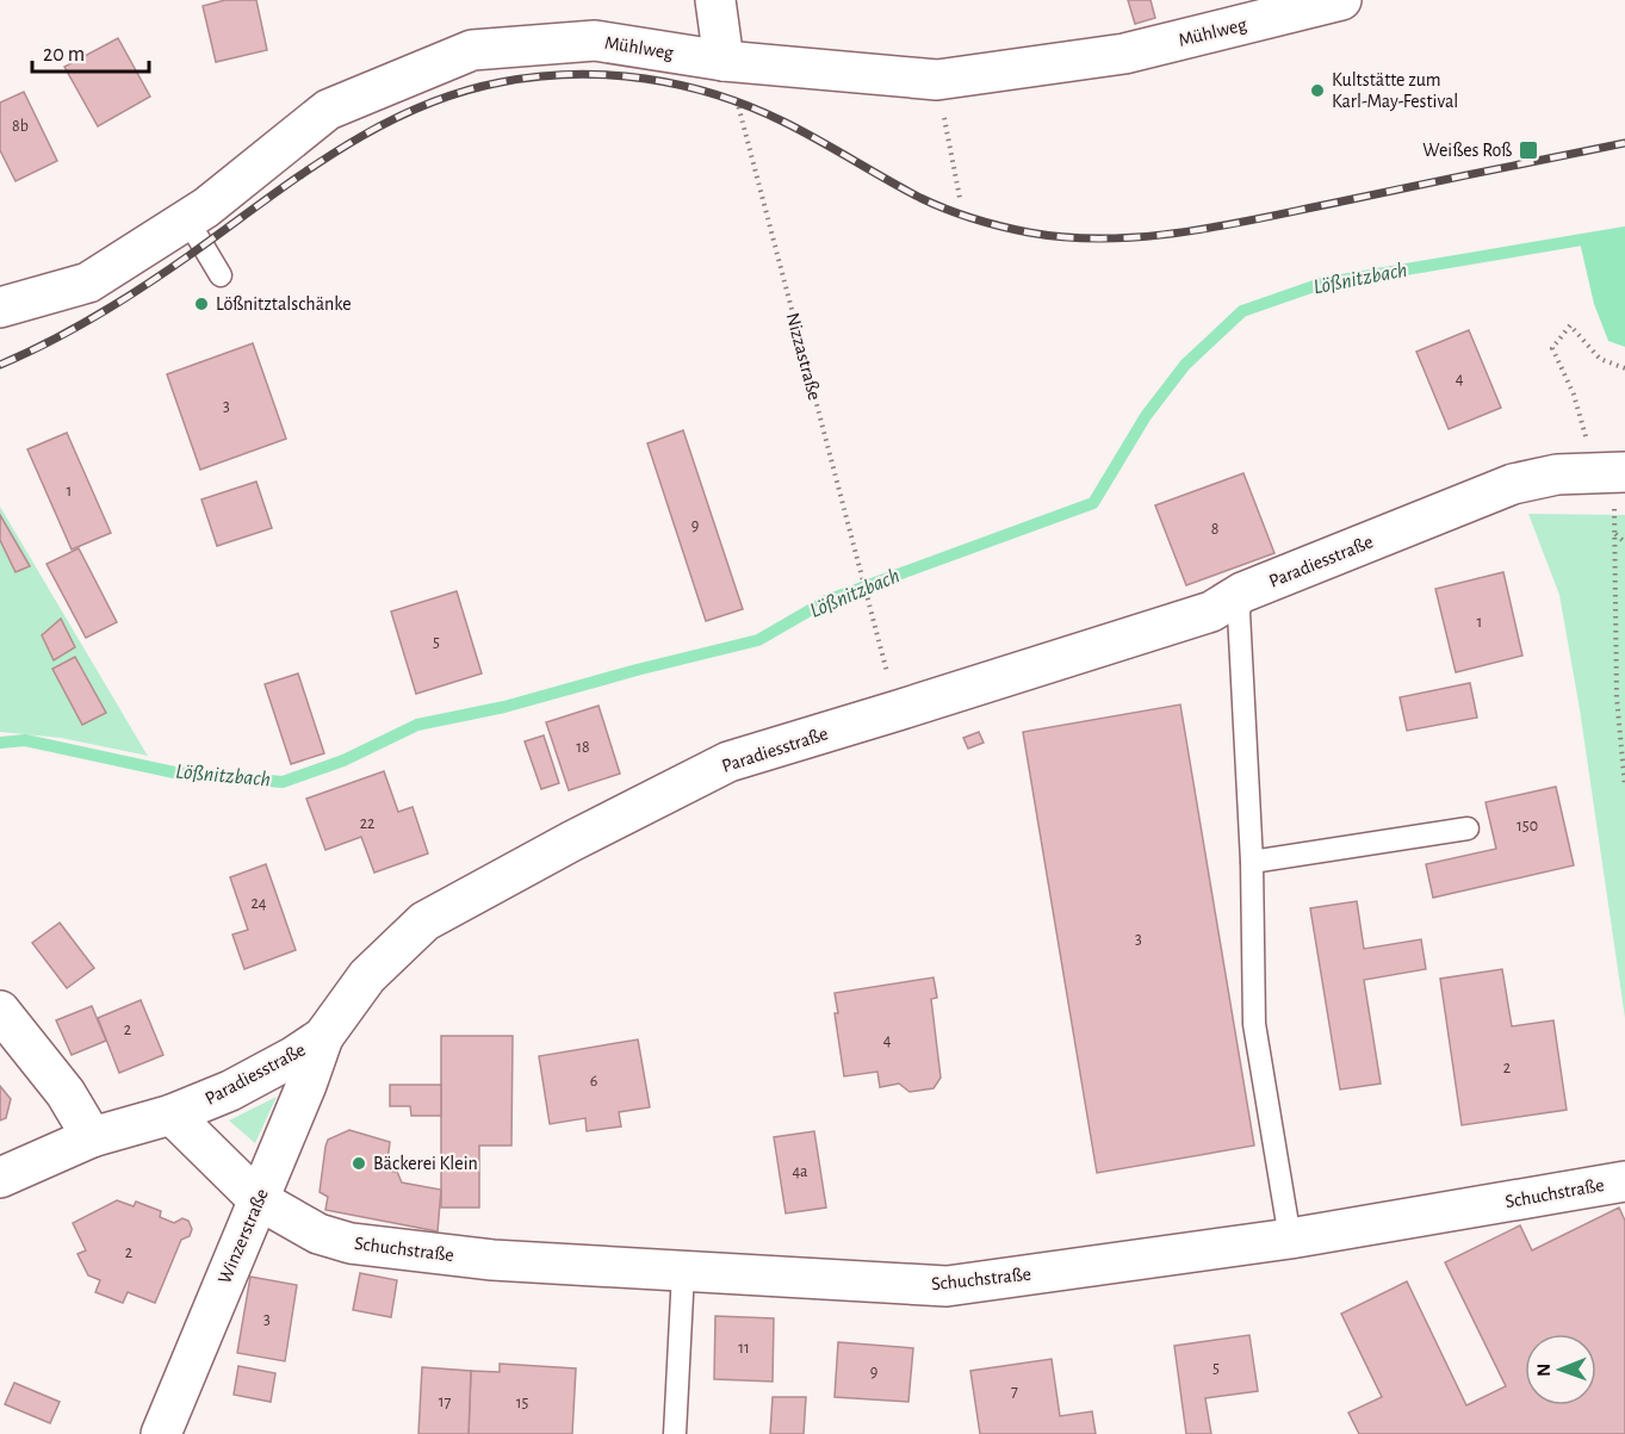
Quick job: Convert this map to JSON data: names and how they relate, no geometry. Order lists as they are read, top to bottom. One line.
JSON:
{"streets":{"street":["Mühlweg","Paradiesstraße","Schuchstraße","Winzerstraße"],"path":["Nizzastraße"]},"crossings":[["Mühlweg","Nizzastraße"],["Nizzastraße","Paradiesstraße"],["Paradiesstraße","Schuchstraße"],["Paradiesstraße","Winzerstraße"],["Schuchstraße","Winzerstraße"]],"water":["Lößnitzbach"],"places":{"other":["Kultstätte zum Karl-May-Festival","Lößnitztalschänke","Bäckerei Klein"],"transit":["Weißes Roß"]},"house_numbers":["8b","4","3","1","9","8","1","5","18","22","150","24","3","2","4","2","6","4a","2","3","11","5","9","7","17","15"],"scale_bar":"20 m","north":"left"}
